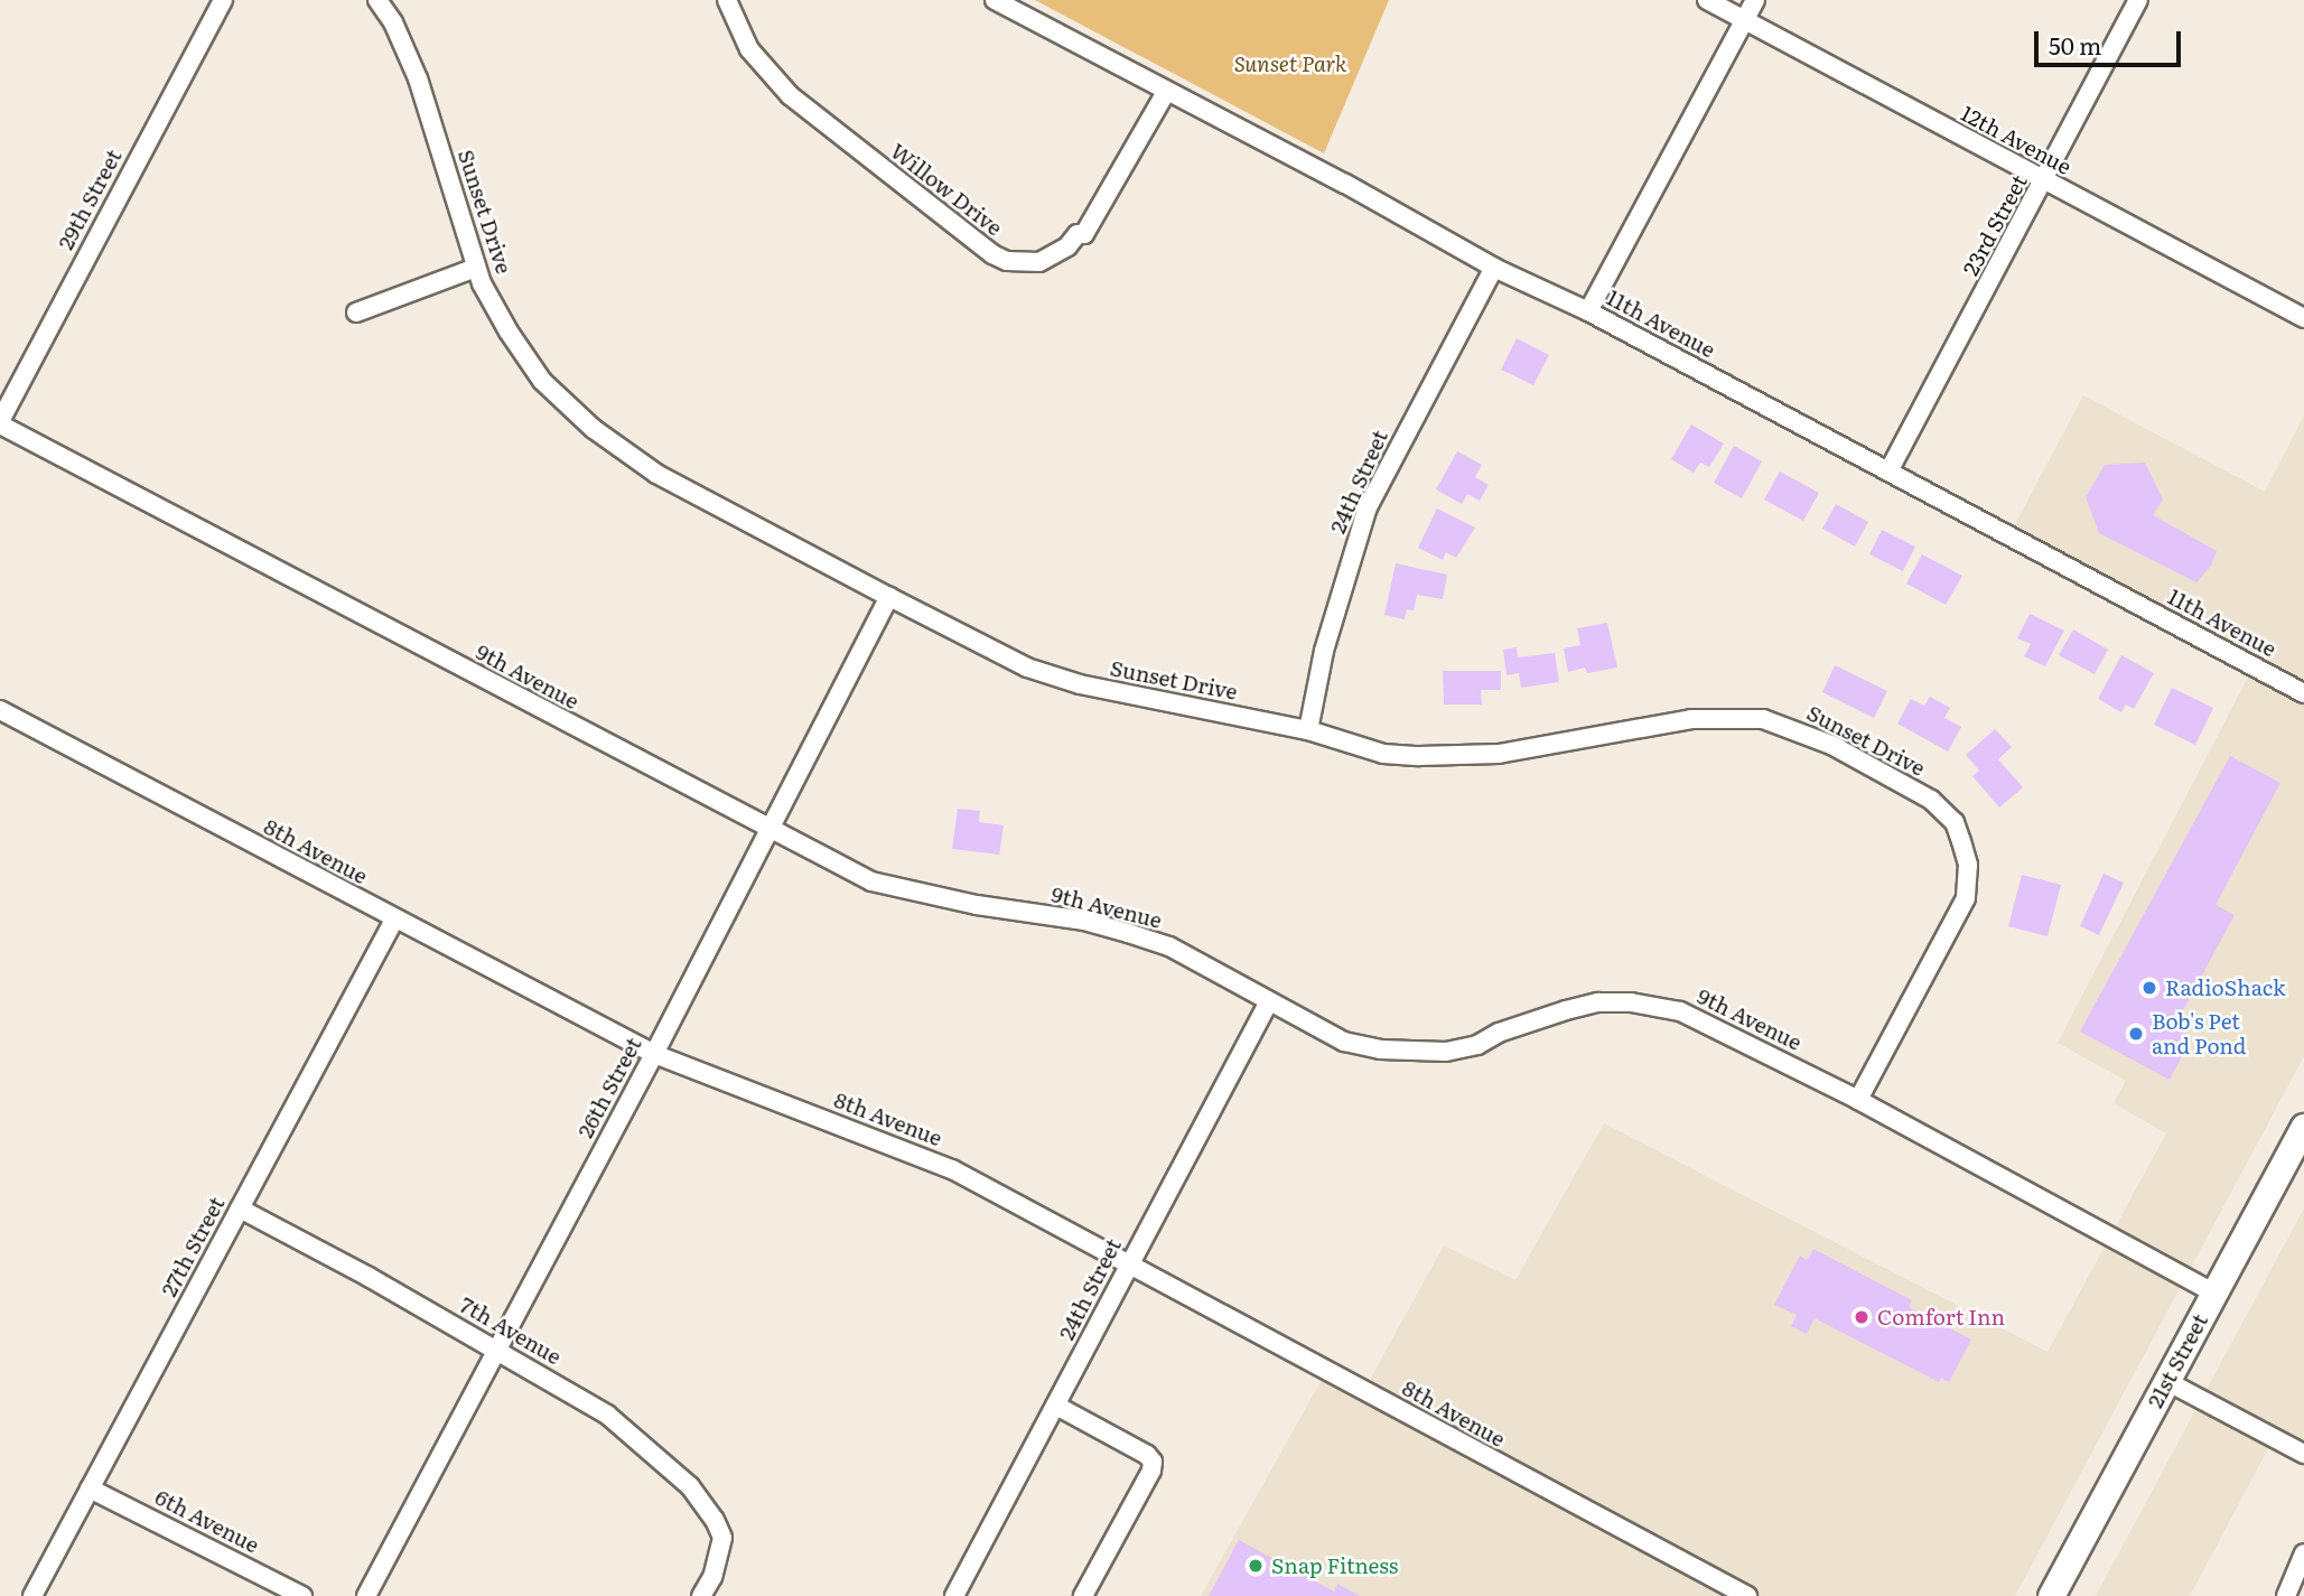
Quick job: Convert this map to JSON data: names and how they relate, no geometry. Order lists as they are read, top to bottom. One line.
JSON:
{"streets":{"main road":["21st Street"],"street":["12th Avenue","Willow Drive","29th Street","Sunset Drive","23rd Street","11th Avenue","24th Street","9th Avenue","8th Avenue","26th Street","27th Street","7th Avenue","6th Avenue"]},"crossings":[["12th Avenue","23rd Street"],["Willow Drive","11th Avenue"],["29th Street","9th Avenue"],["Sunset Drive","24th Street"],["Sunset Drive","9th Avenue"],["Sunset Drive","26th Street"],["23rd Street","11th Avenue"],["11th Avenue","24th Street"],["24th Street","9th Avenue"],["24th Street","8th Avenue"],["9th Avenue","26th Street"],["9th Avenue","21st Street"],["8th Avenue","26th Street"],["8th Avenue","27th Street"],["26th Street","7th Avenue"],["27th Street","7th Avenue"],["27th Street","6th Avenue"]],"parks":["Sunset Park"],"places":["RadioShack","Bob's Pet and Pond","Comfort Inn","Snap Fitness"],"scale_bar":"50 m"}
